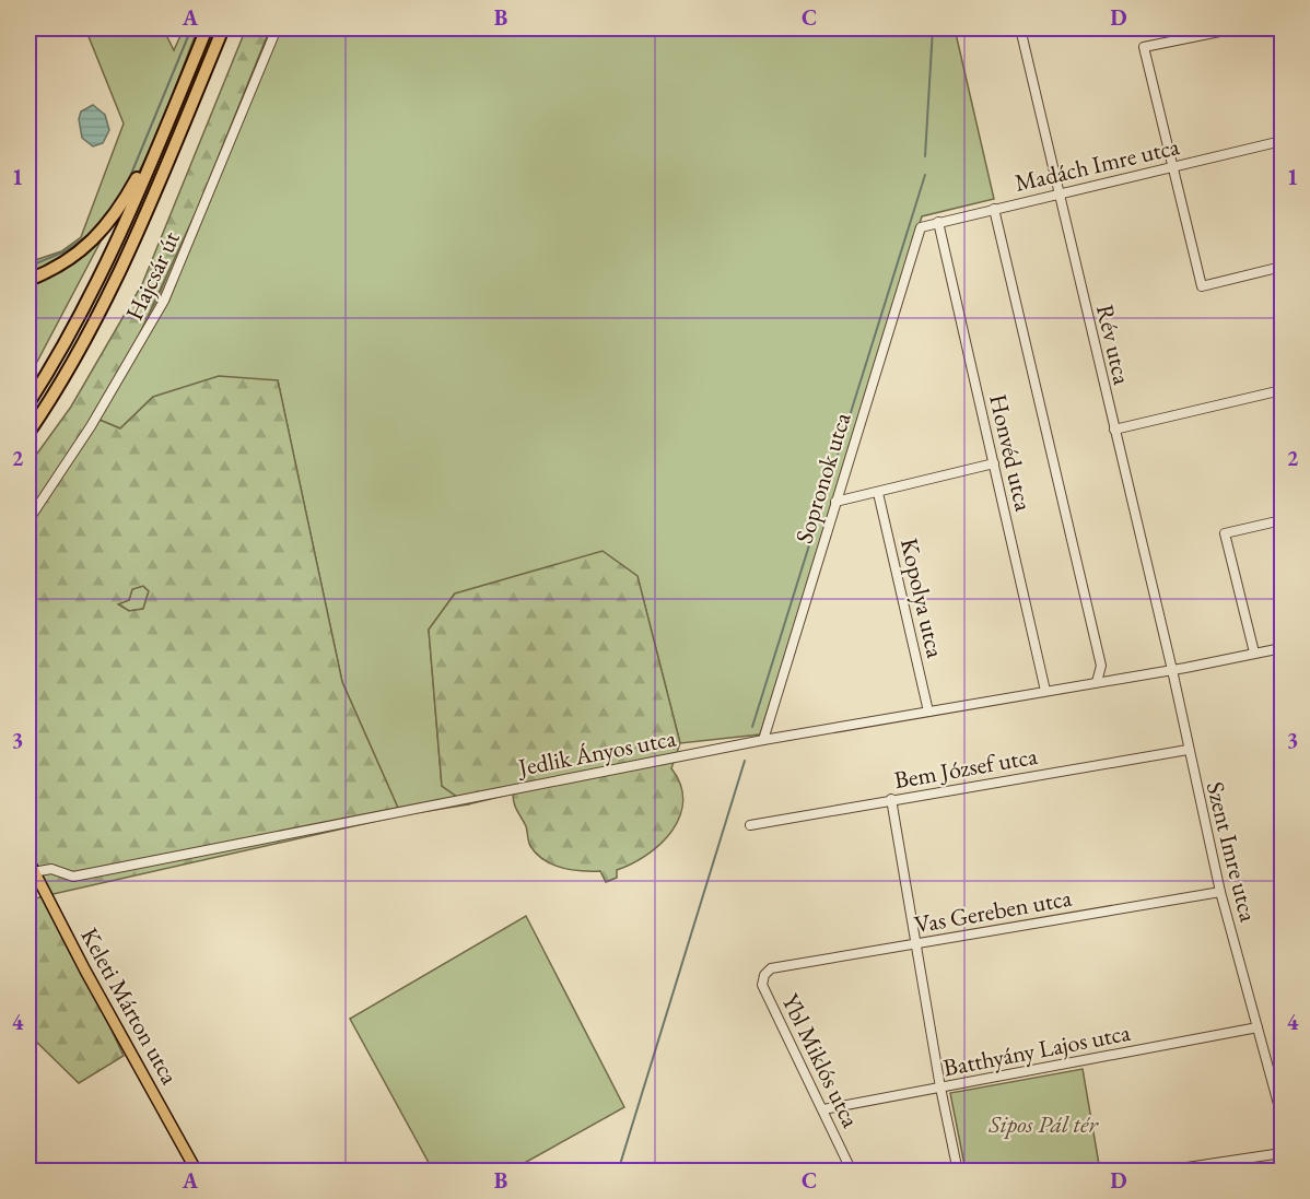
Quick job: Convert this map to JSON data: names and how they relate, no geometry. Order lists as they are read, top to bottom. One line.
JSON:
{"streets":{"main road":["Keleti Márton utca"],"street":["Madách Imre utca","Hajcsár út","Rév utca","Honvéd utca","Sopronok utca","Kopolya utca","Jedlik Ányos utca","Bem József utca","Szent Imre utca","Vas Gereben utca","Batthyány Lajos utca","Ybl Miklós utca"]},"crossings":[["Madách Imre utca","Rév utca"],["Madách Imre utca","Honvéd utca"],["Madách Imre utca","Sopronok utca"],["Rév utca","Jedlik Ányos utca"],["Rév utca","Szent Imre utca"],["Honvéd utca","Jedlik Ányos utca"],["Sopronok utca","Jedlik Ányos utca"],["Kopolya utca","Jedlik Ányos utca"],["Jedlik Ányos utca","Szent Imre utca"],["Jedlik Ányos utca","Keleti Márton utca"],["Bem József utca","Szent Imre utca"],["Szent Imre utca","Vas Gereben utca"],["Szent Imre utca","Batthyány Lajos utca"],["Vas Gereben utca","Ybl Miklós utca"],["Batthyány Lajos utca","Ybl Miklós utca"]],"parks":["Sipos Pál tér"],"grid":{"columns":["A","B","C","D"],"rows":["1","2","3","4"]}}
